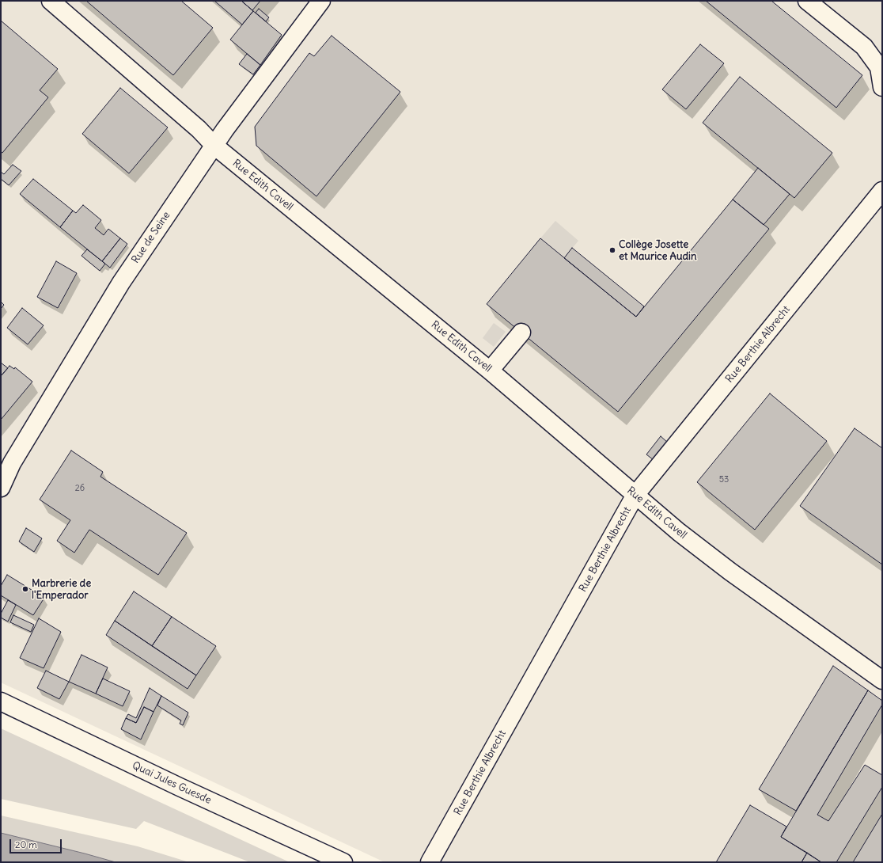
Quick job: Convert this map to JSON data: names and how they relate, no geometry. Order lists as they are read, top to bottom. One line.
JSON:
{"streets":{"street":["Rue Edith Cavell","Rue de Seine","Rue Berthie Albrecht","Quai Jules Guesde"]},"crossings":[["Rue Edith Cavell","Rue de Seine"],["Rue Edith Cavell","Rue Berthie Albrecht"]],"places":["Collège Josette et Maurice Audin","Marbrerie de l'Emperador"],"house_numbers":["53","26"],"scale_bar":"20 m"}
